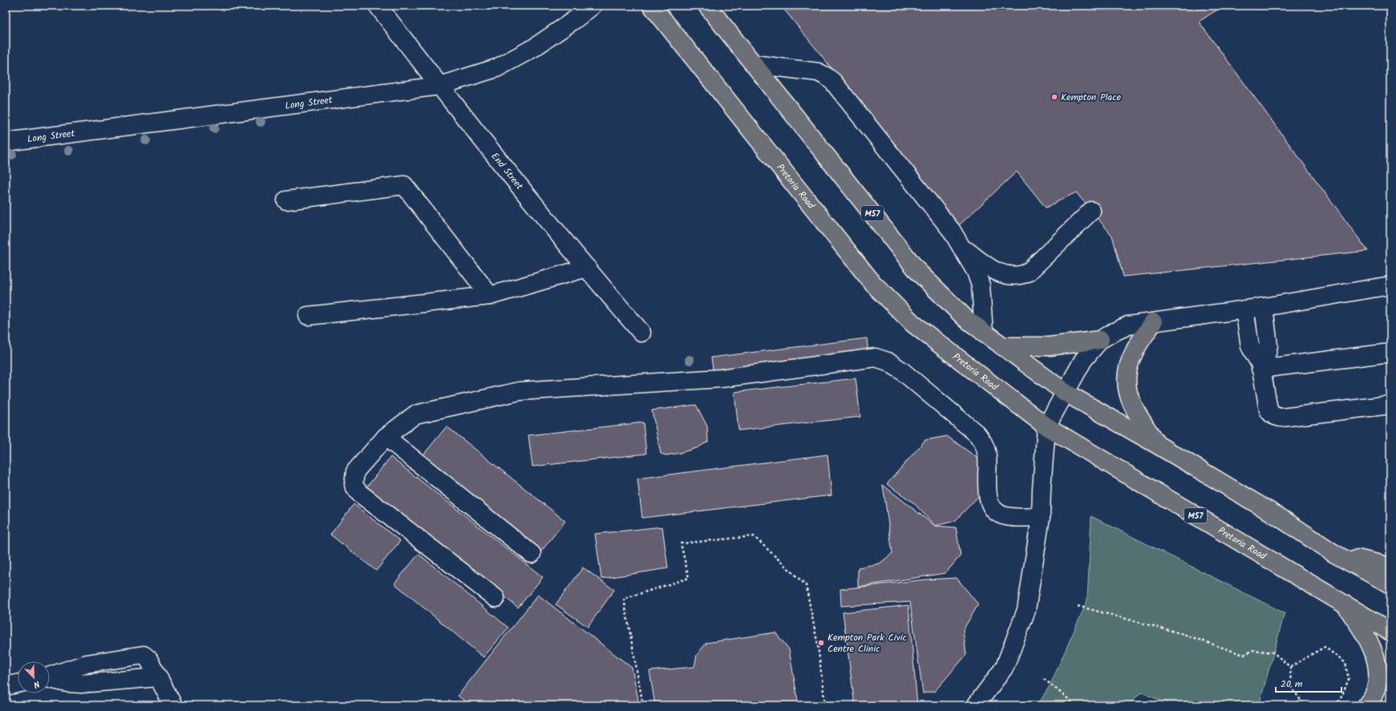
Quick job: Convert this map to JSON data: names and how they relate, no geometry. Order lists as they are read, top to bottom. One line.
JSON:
{"streets":{"main road":["Pretoria Road","M57"],"street":["Long Street","End Street"]},"crossings":[["Long Street","End Street"]],"places":["Kempton Place","Kempton Park Civic Centre Clinic"],"scale_bar":"20 m","north":"bottom right"}
